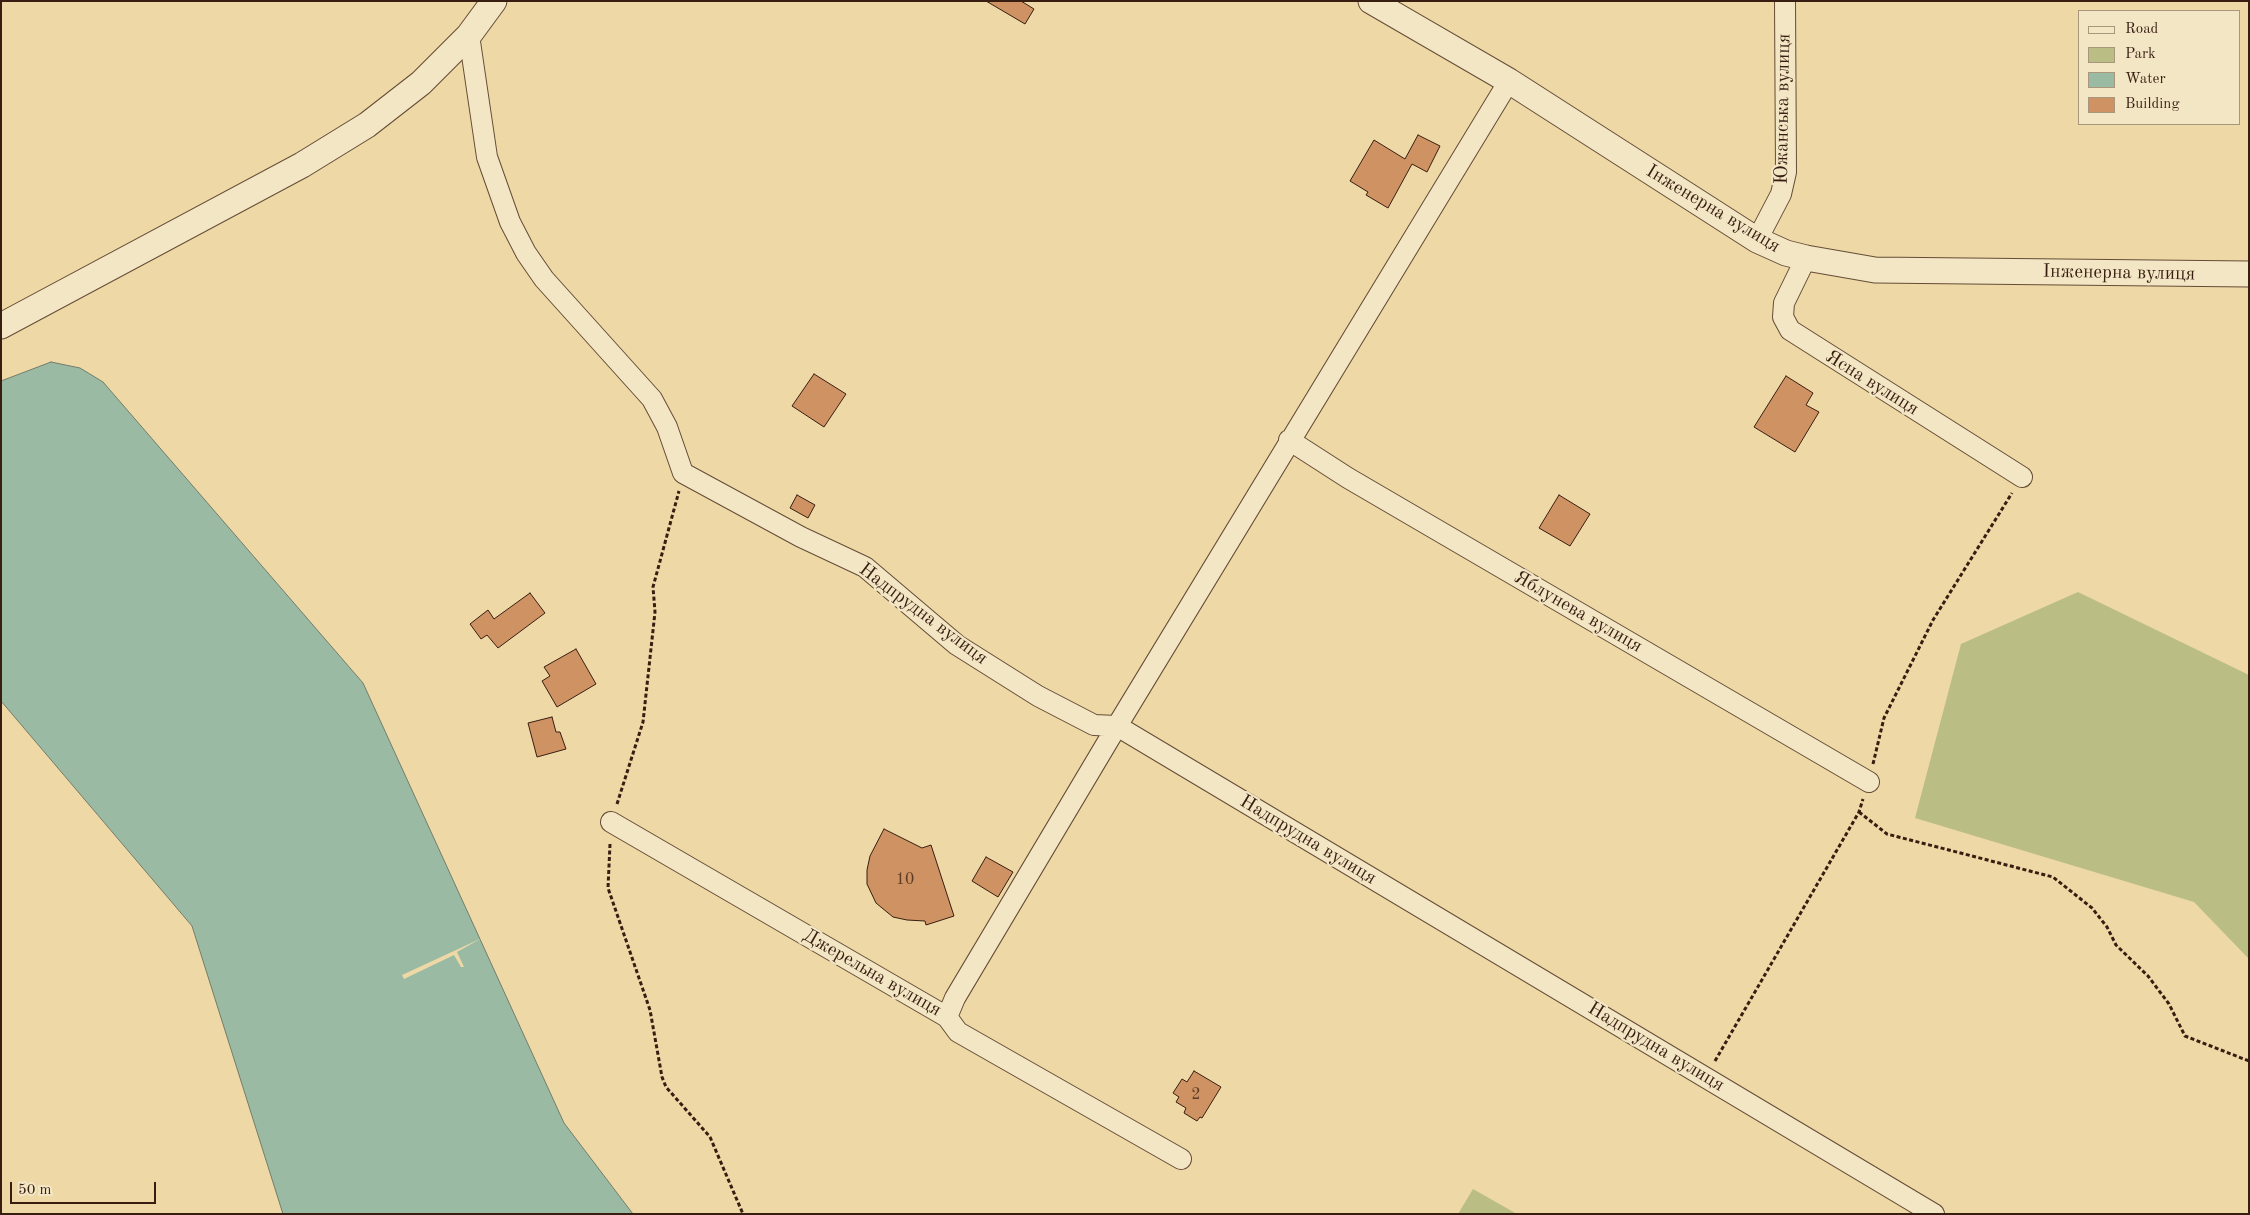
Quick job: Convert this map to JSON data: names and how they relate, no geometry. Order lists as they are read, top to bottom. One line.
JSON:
{"streets":{"street":["Южанська вулиця","Інженерна вулиця","Ясна вулиця","Яблунева вулиця","Надпрудна вулиця","Джерельна вулиця"]},"crossings":[["Южанська вулиця","Інженерна вулиця"],["Інженерна вулиця","Ясна вулиця"]],"house_numbers":["10","2"],"legend":["Road","Park","Water","Building"],"scale_bar":"50 m"}
